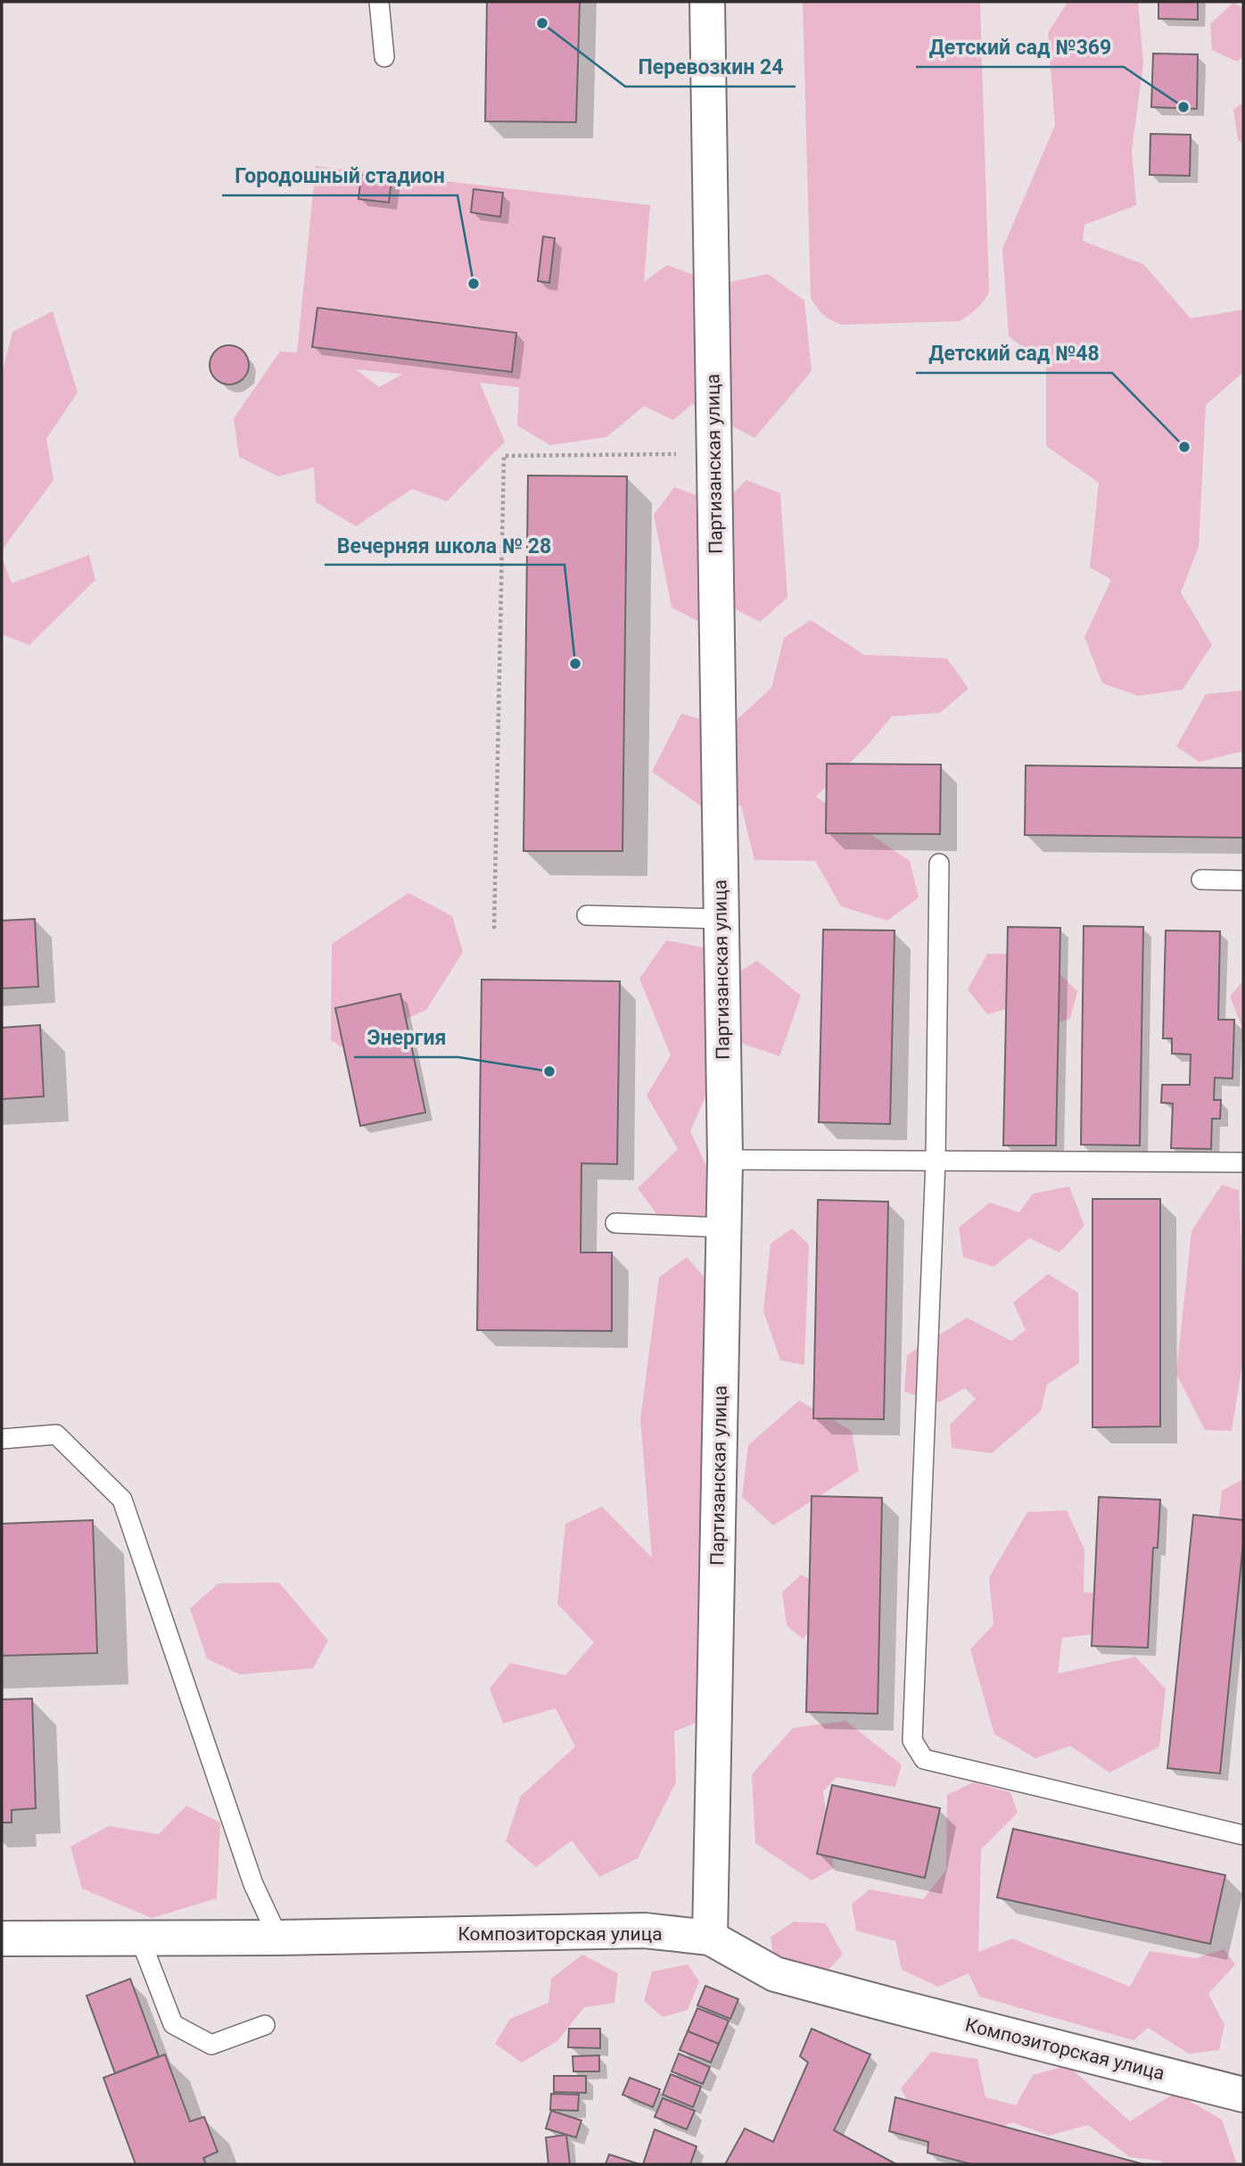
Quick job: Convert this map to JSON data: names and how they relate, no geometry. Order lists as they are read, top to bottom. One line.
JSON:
{"streets":{"street":["Партизанская улица","Композиторская улица"]},"crossings":[["Партизанская улица","Композиторская улица"]],"places":["Перевозкин 24","Детский сад №369","Городошный стадион","Детский сад №48","Вечерняя школа № 28","Энергия"]}
